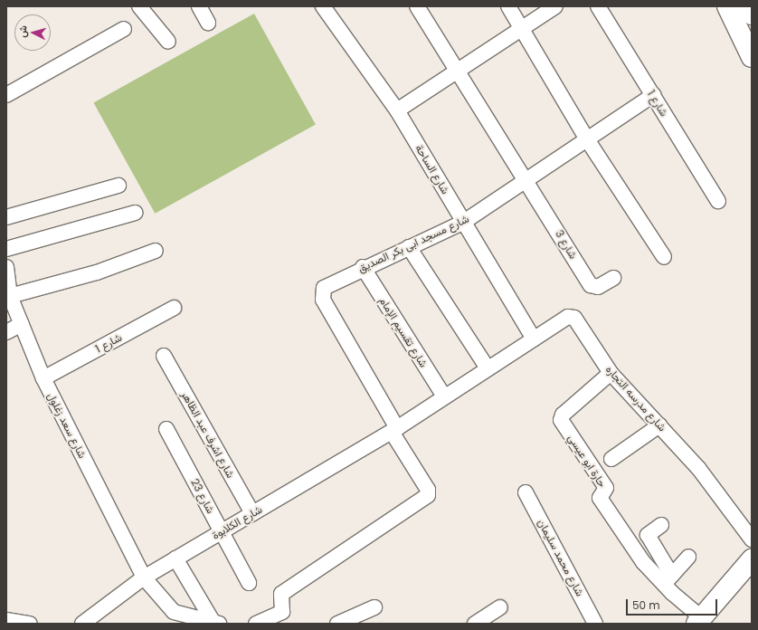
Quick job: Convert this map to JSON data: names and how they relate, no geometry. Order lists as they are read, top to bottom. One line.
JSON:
{"streets":{"street":["شارع 1","شارع الساحة","شارع مسجد ابى بكر الصديق","شارع 3","شارع تقسيم الإمام","شارع مدرسه التجاره","شارع سعد زغلول","شارع اشرف عبد الظاهر","حارة ابو عيسي","شارع 23","شارع الكلابوة","شارع محمد سليمان"]},"crossings":[["شارع 1","شارع مسجد ابى بكر الصديق"],["شارع 1","شارع سعد زغلول"],["شارع الساحة","شارع مسجد ابى بكر الصديق"],["شارع الساحة","شارع مدرسه التجاره"],["شارع مسجد ابى بكر الصديق","شارع 3"],["شارع مسجد ابى بكر الصديق","شارع تقسيم الإمام"],["شارع مسجد ابى بكر الصديق","شارع مدرسه التجاره"],["شارع مسجد ابى بكر الصديق","شارع الكلابوة"],["شارع تقسيم الإمام","شارع مدرسه التجاره"],["شارع مدرسه التجاره","حارة ابو عيسي"],["شارع مدرسه التجاره","شارع الكلابوة"],["شارع سعد زغلول","شارع الكلابوة"],["شارع اشرف عبد الظاهر","شارع الكلابوة"],["شارع 23","شارع الكلابوة"]],"scale_bar":"50 m","north":"left"}
